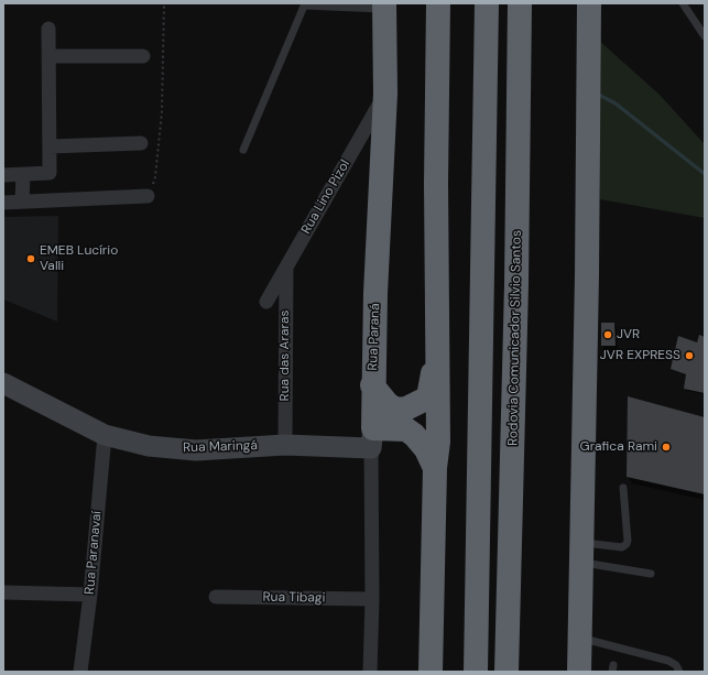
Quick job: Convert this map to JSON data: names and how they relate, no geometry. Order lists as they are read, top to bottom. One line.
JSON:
{"streets":{"highway":["Rua Paraná","Rodovia Comunicador Silvio Santos"],"main road":["Rua Maringá"],"street":["Rua Lino Pizol","Rua das Araras","Rua Paranavaí","Rua Tibagi"]},"crossings":[["Rua Lino Pizol","Rua Paraná"],["Rua Lino Pizol","Rua das Araras"],["Rua Paraná","Rua Maringá"],["Rua Paraná","Rua Tibagi"],["Rua das Araras","Rua Maringá"],["Rua Maringá","Rua Paranavaí"]],"places":["EMEB Lucírio Valli","JVR","JVR EXPRESS","Grafica Rami"]}
